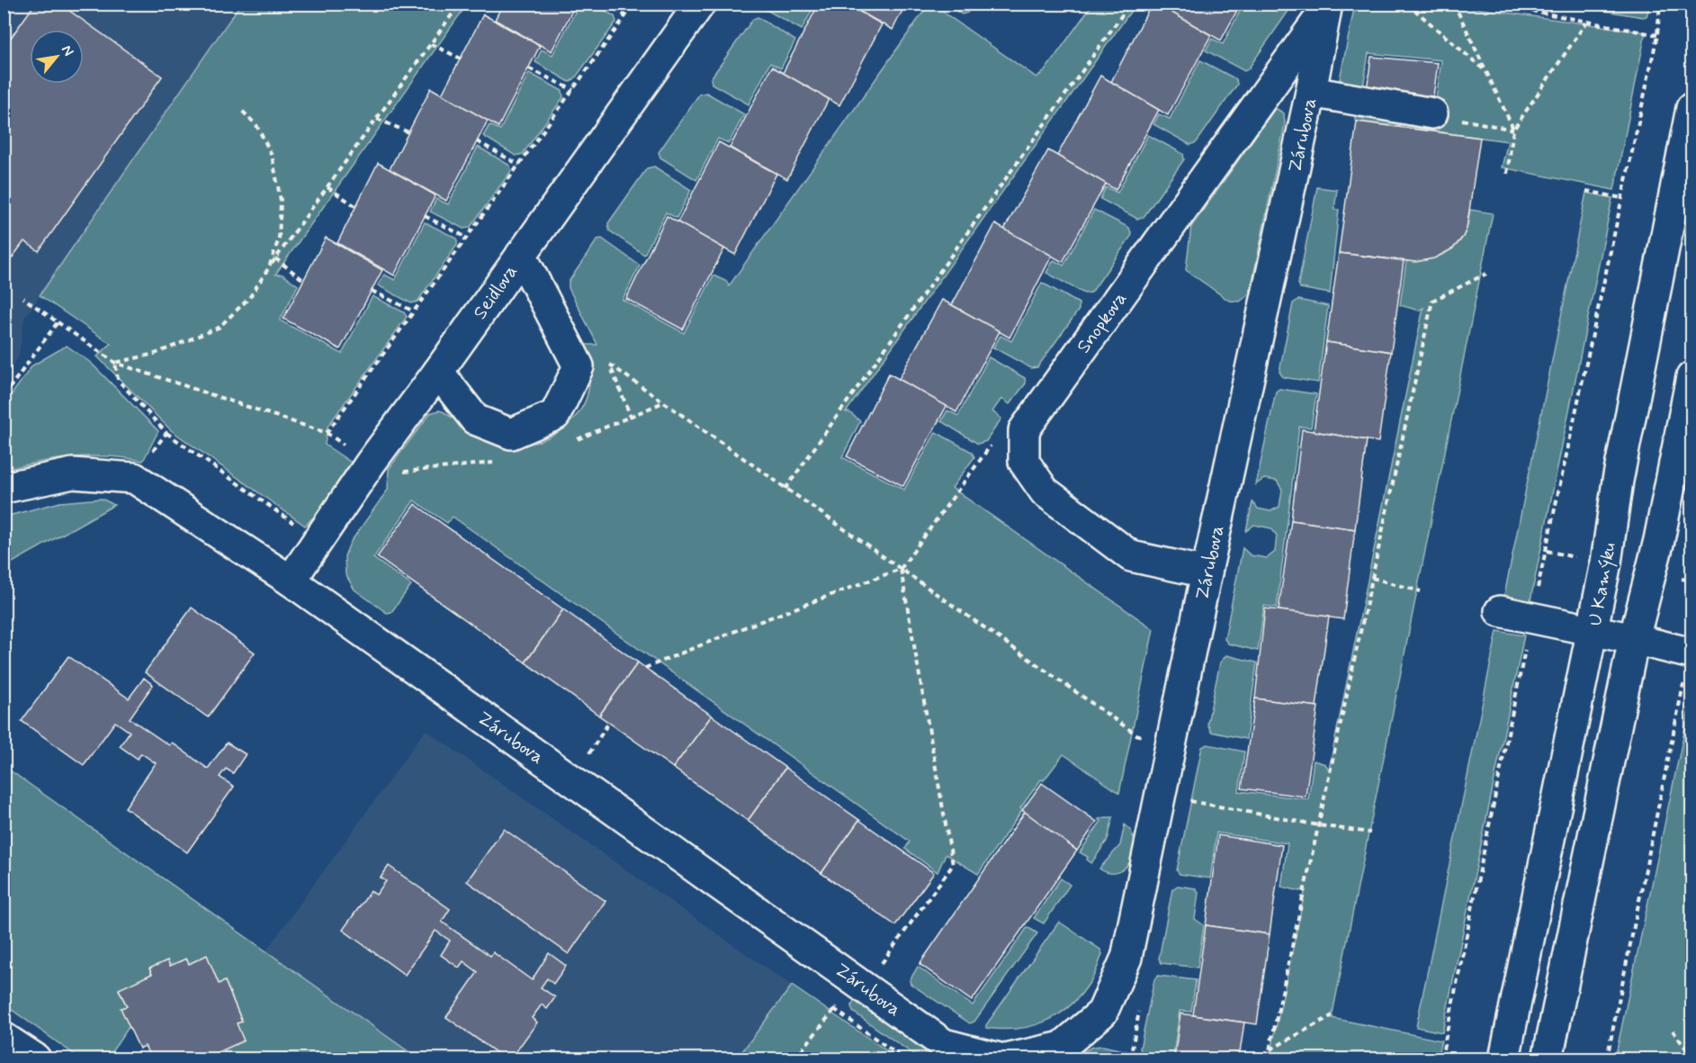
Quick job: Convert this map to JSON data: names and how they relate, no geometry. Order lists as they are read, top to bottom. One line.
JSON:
{"streets":{"street":["Zárubova","Seidlova","Snopkova","U Kamýku"]},"crossings":[["Zárubova","Seidlova"],["Zárubova","Snopkova"]],"north":"top right"}
